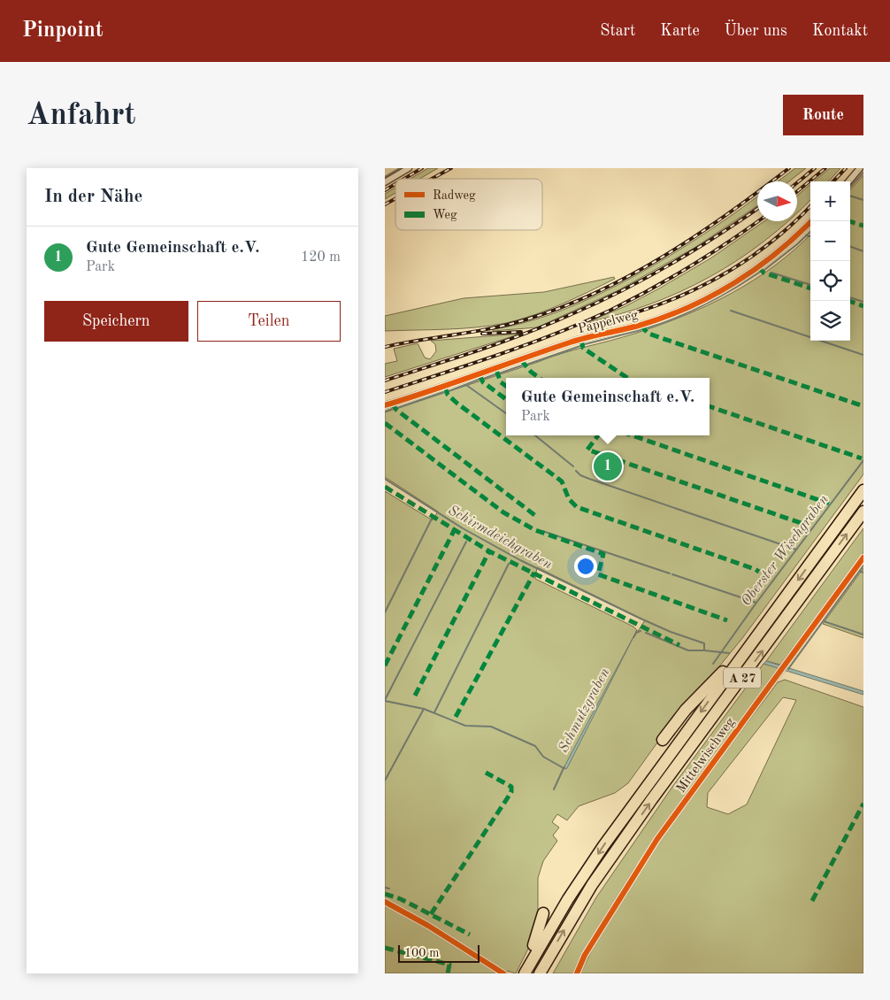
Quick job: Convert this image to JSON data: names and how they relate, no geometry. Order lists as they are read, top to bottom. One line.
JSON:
{"streets":{"highway":["A 27"],"street":["Pappelweg","Mittelwischweg"]},"water":["Schirmdeichgraben","Oberster Wischgraben","Schmutzgraben"],"legend":["Radweg","Weg"],"scale_bar":"100 m","north":"right","page":{"header":"Pinpoint","nav":["Start","Karte","Über uns","Kontakt"],"buttons":["Route",["Speichern","Teilen"]],"title":"Anfahrt","heading":"In der Nähe","map_buttons":["+","−"],"list":[{"mark":"1","name":"Gute Gemeinschaft e.V.","note":"Park","value":"120 m"}],"popup":["Gute Gemeinschaft e.V.","Park"],"pins":"1","scale":"100 m"}}
